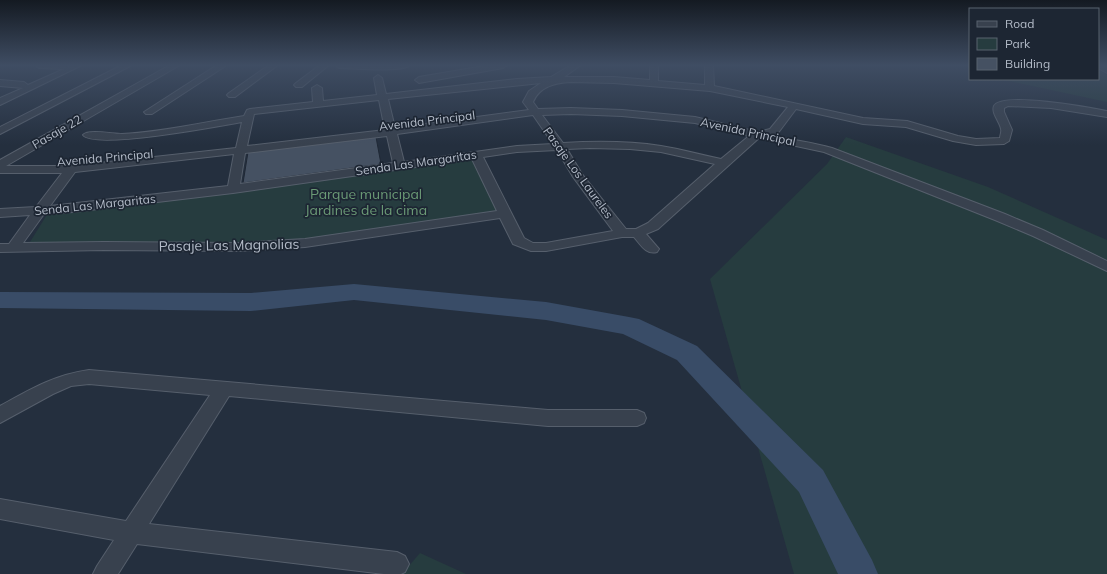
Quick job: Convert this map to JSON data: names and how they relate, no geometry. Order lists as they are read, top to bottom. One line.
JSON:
{"streets":{"street":["Avenida Principal","Pasaje 22","Senda Las Margaritas","Pasaje Los Laureles","Pasaje Las Magnolias"]},"crossings":[["Avenida Principal","Pasaje 22"],["Avenida Principal","Pasaje Los Laureles"],["Senda Las Margaritas","Pasaje Los Laureles"]],"parks":["Parque municipal Jardines de la cima"],"legend":["Road","Park","Building"]}
